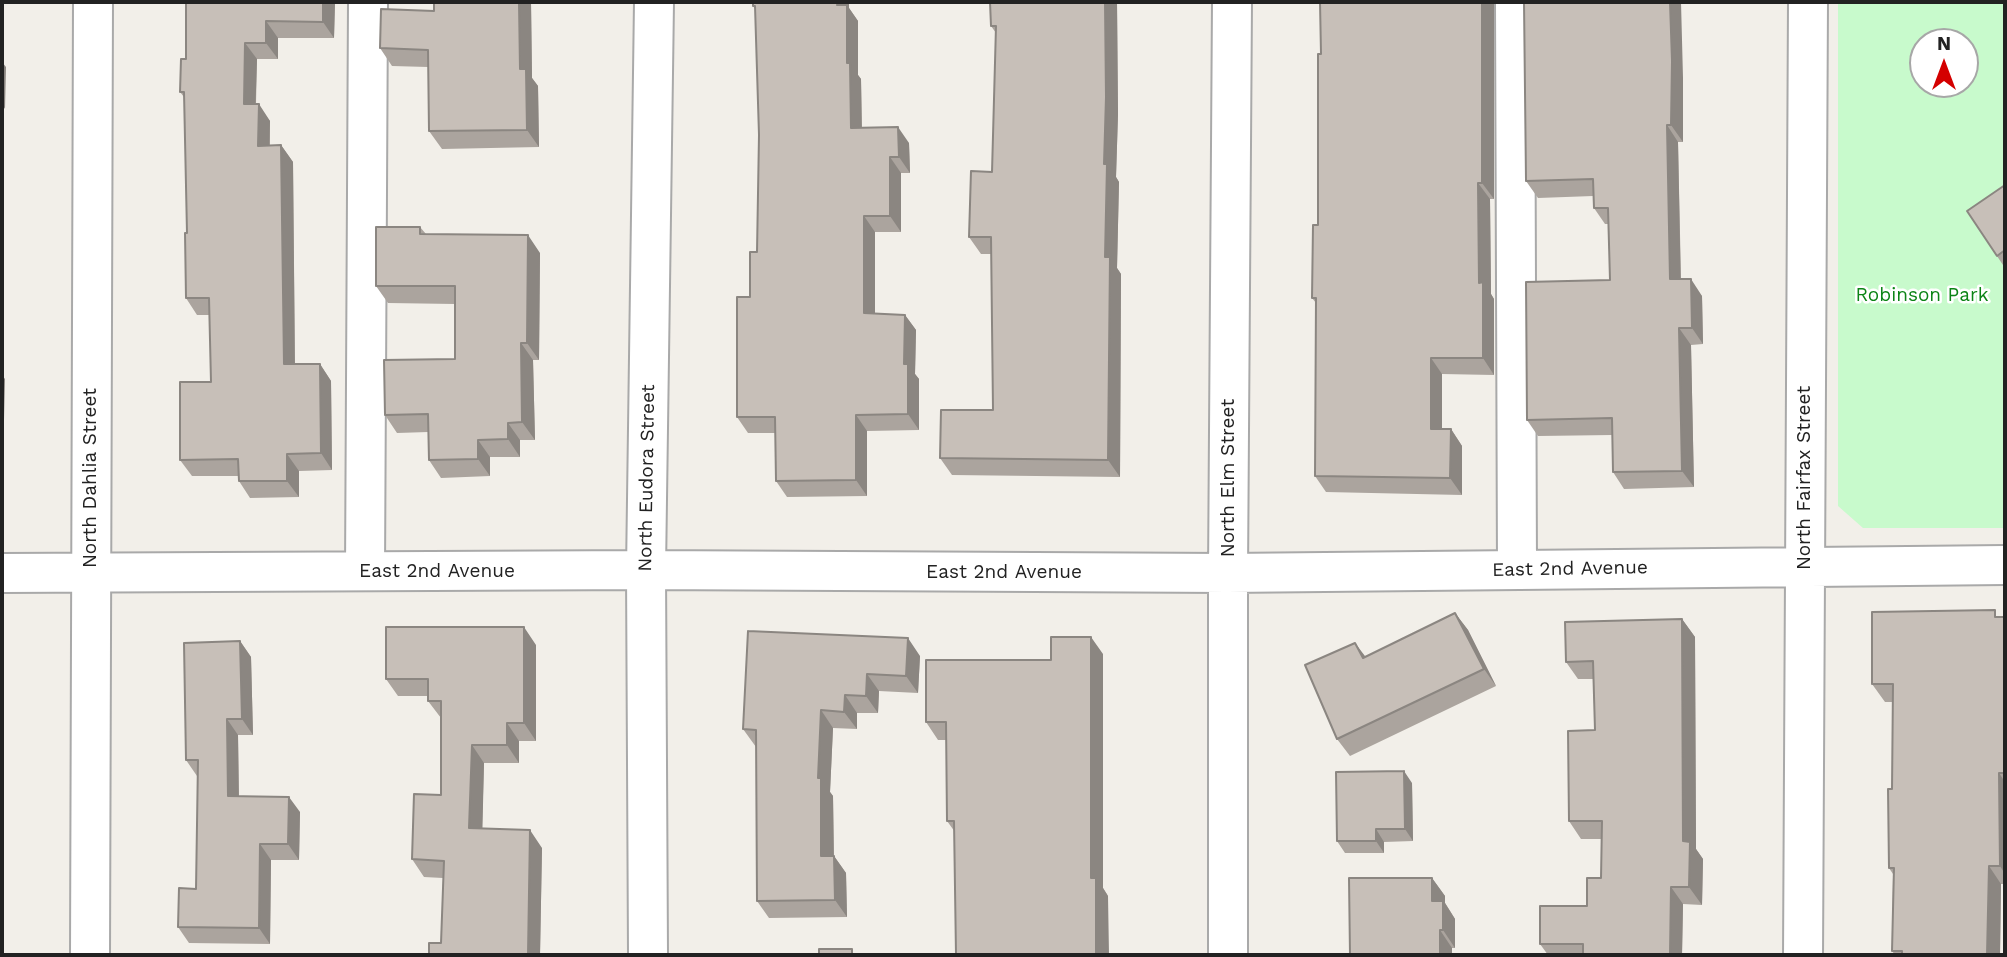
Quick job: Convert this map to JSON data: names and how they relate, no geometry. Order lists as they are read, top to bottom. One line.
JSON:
{"streets":{"street":["North Dahlia Street","North Eudora Street","North Elm Street","North Fairfax Street","East 2nd Avenue"]},"crossings":[["North Dahlia Street","East 2nd Avenue"],["North Eudora Street","East 2nd Avenue"],["North Elm Street","East 2nd Avenue"],["North Fairfax Street","East 2nd Avenue"]],"parks":["Robinson Park"],"north":"top"}
